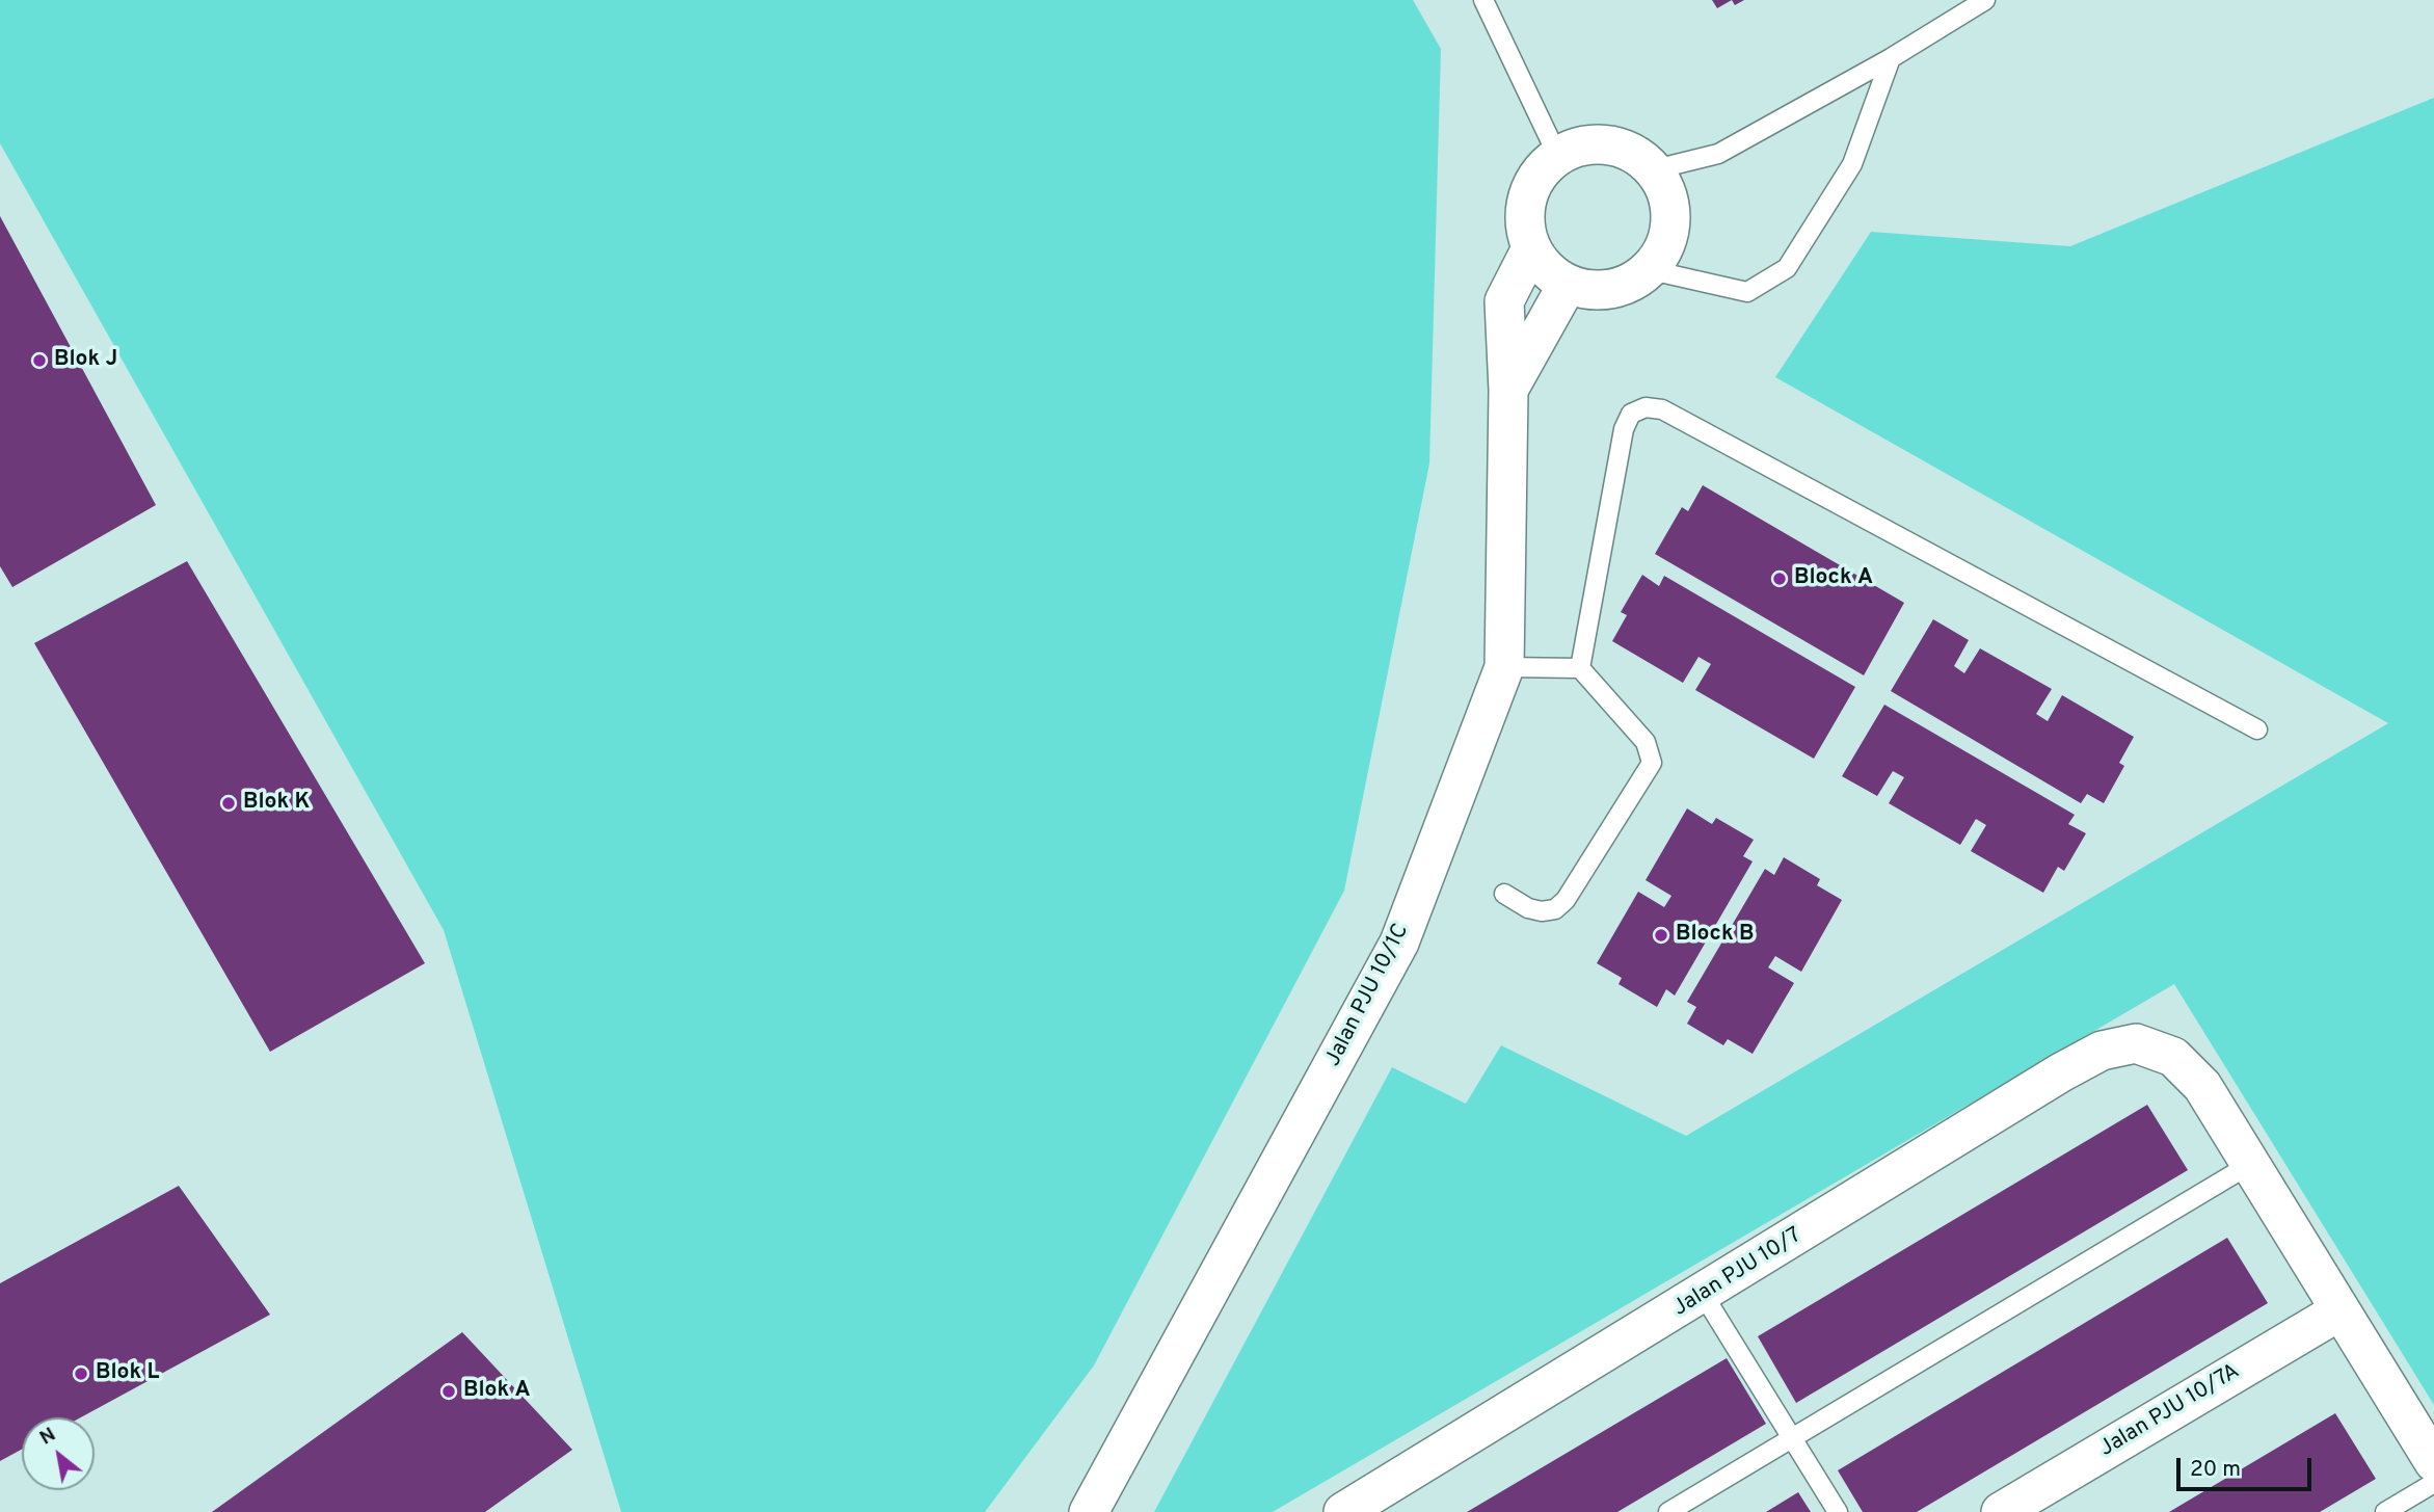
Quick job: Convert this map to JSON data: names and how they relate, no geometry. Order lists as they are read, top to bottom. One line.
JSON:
{"streets":{"street":["Jalan PJU 10/1C","Jalan PJU 10/7","Jalan PJU 10/7A"]},"places":["Blok J","Block A","Blok K","Block B","Blok L","Blok A"],"scale_bar":"20 m","north":"top left"}
